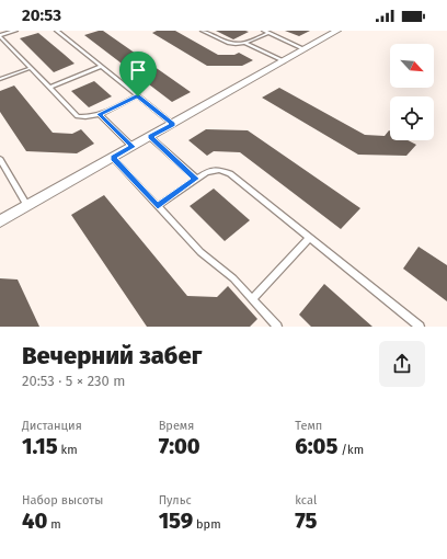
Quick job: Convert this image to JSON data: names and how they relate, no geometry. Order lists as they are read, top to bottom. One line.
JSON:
{"north":"bottom right","page":{"status":"20:53","heading":["Вечерний забег","20:53 · 5 × 230 m"],"stats":[["Дистанция","1.15 km"],["Время","7:00"],["Темп","6:05 /km"],["Набор высоты","40 m"],["Пульс","159 bpm"],["kcal","75"]]}}
